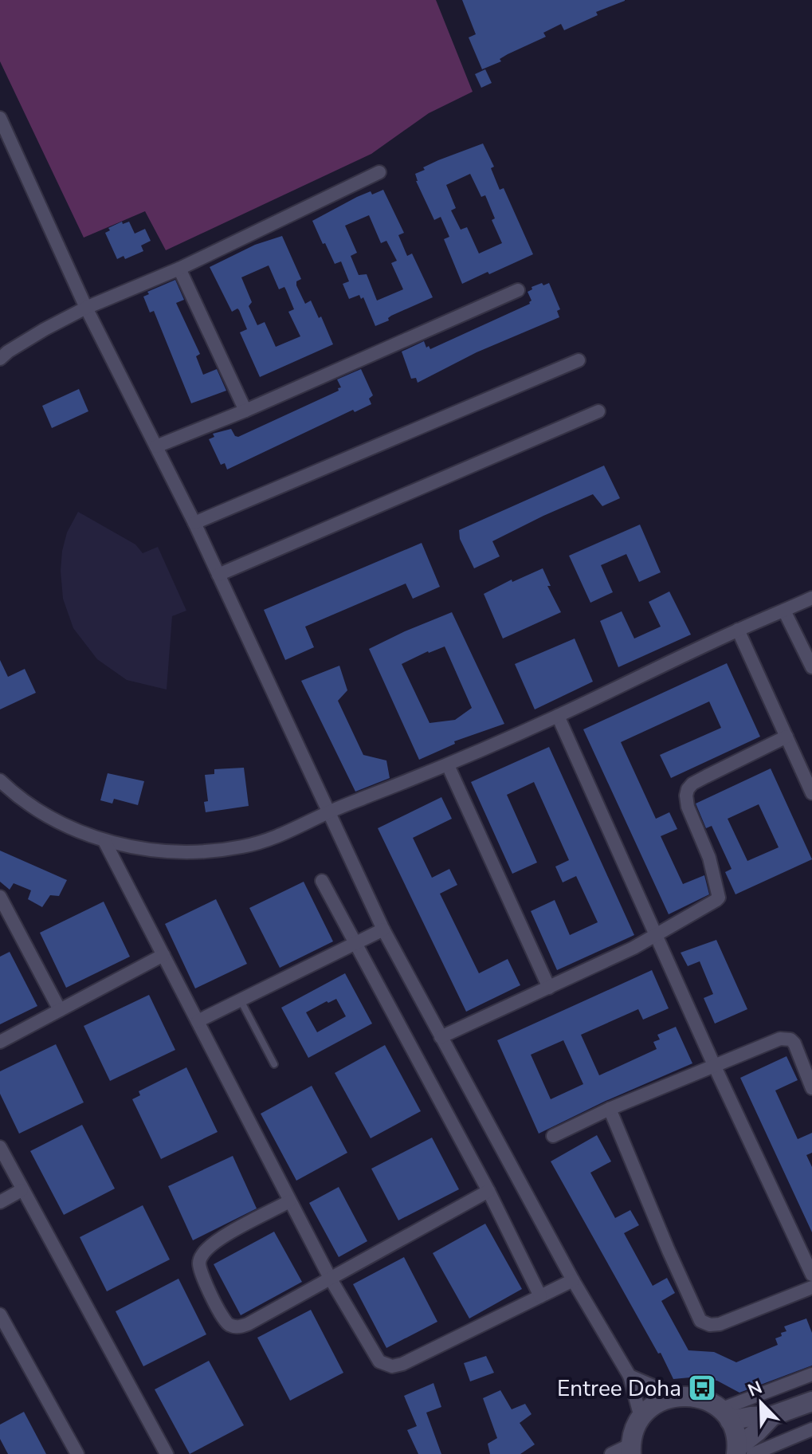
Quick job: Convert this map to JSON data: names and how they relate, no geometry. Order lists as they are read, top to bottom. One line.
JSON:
{"places":{"bus stop":["Entree Doha"]},"north":"top left"}
